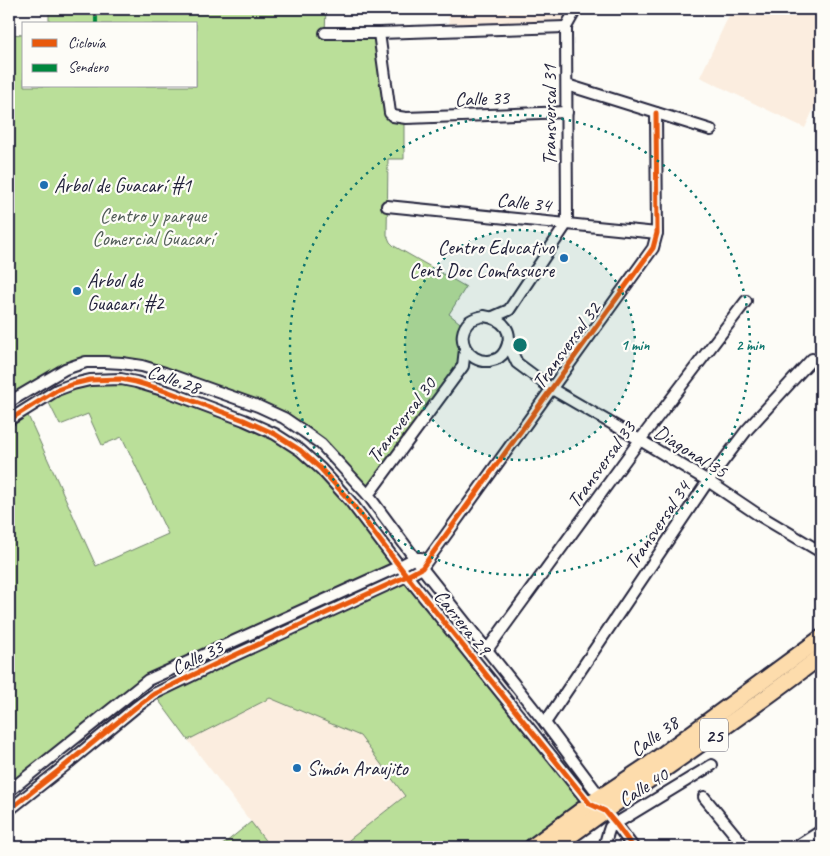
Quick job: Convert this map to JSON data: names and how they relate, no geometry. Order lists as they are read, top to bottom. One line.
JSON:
{"streets":{"highway":["25","Calle 38"],"street":["Calle 33","Transversal 31","Calle 34","Transversal 32","Calle 28","Transversal 30","Diagonal 35","Transversal 33","Transversal 34","Carrera 29","Calle 40"]},"crossings":[["Calle 33","Transversal 31"],["Calle 33","Transversal 32"],["Calle 33","Carrera 29"],["Transversal 31","Calle 34"],["Calle 34","Transversal 32"],["Transversal 32","Diagonal 35"],["Transversal 32","Carrera 29"],["Calle 28","Carrera 29"],["Transversal 30","Diagonal 35"],["Transversal 30","Carrera 29"],["Diagonal 35","Transversal 33"],["Diagonal 35","Transversal 34"],["Transversal 33","Carrera 29"],["Transversal 34","Carrera 29"],["Carrera 29","Calle 38"]],"parks":["Centro y parque Comercial Guacarí"],"places":["Árbol de Guacarí #1","Centro Educativo Cent Doc Comfasucre","Árbol de Guacarí #2","Simón Araujito"],"legend":["Ciclovía","Sendero"],"rings":["1 min","2 min"]}
